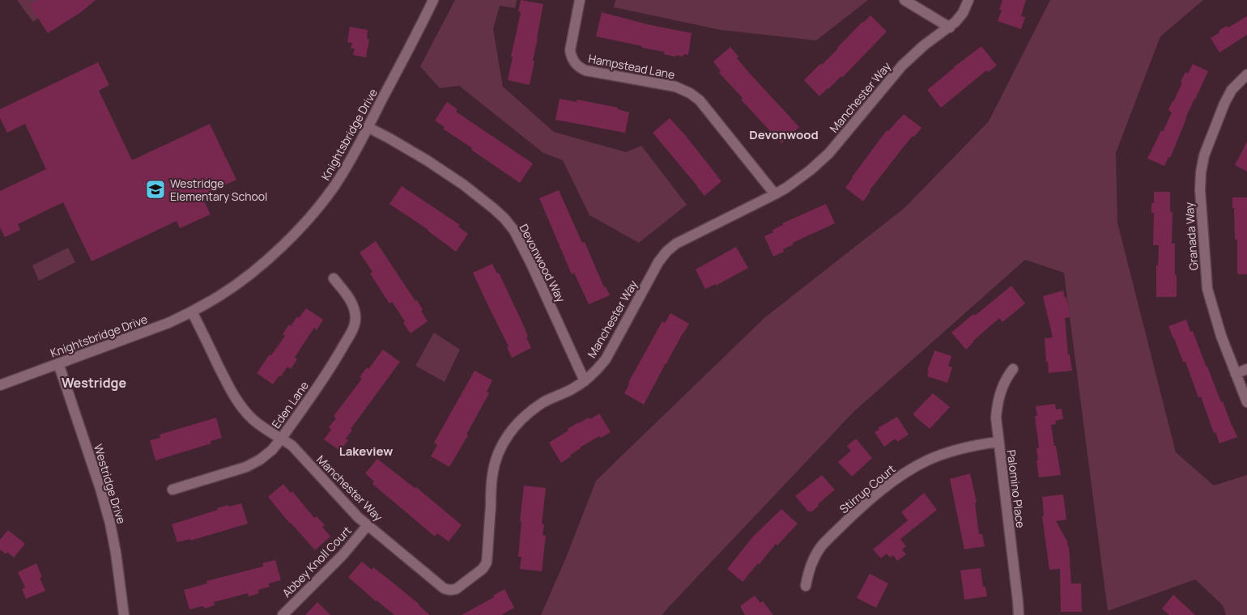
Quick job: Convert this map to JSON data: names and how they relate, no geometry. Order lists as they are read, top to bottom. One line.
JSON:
{"streets":{"street":["Hampstead Lane","Manchester Way","Knightsbridge Drive","Granada Way","Devonwood Way","Eden Lane","Westridge Drive","Stirrup Court","Palomino Place","Abbey Knoll Court"]},"crossings":[["Hampstead Lane","Manchester Way"],["Manchester Way","Knightsbridge Drive"],["Manchester Way","Devonwood Way"],["Manchester Way","Eden Lane"],["Manchester Way","Abbey Knoll Court"],["Knightsbridge Drive","Devonwood Way"],["Knightsbridge Drive","Westridge Drive"],["Stirrup Court","Palomino Place"]],"districts":["Devonwood","Westridge","Lakeview"],"places":{"school or university":["Westridge Elementary School"]}}
